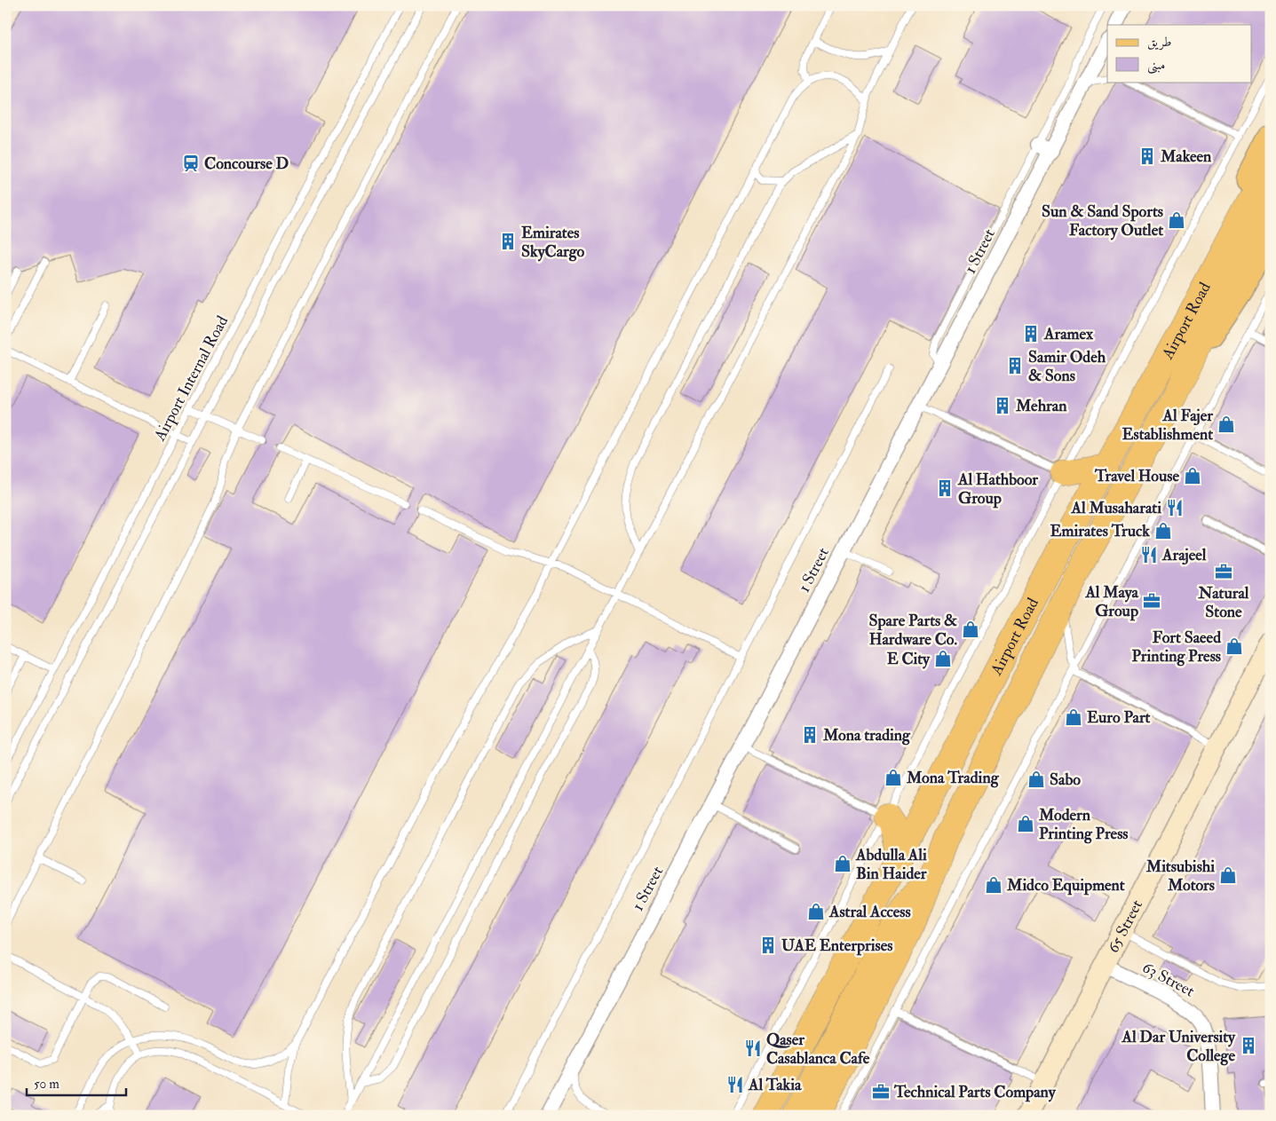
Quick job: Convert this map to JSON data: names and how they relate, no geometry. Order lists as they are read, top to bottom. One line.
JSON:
{"streets":{"highway":["Airport Road"],"street":["1 Street","65 Street","63 Street"],"lane":["Airport Internal Road"]},"crossings":[["65 Street","63 Street"]],"places":{"building":["Makeen","Emirates SkyCargo","Aramex","Samir Odeh & Sons","Mehran","Al Hathboor Group","Mona trading","UAE Enterprises","Al Dar University College"],"station":["Concourse D"],"shop":["Sun & Sand Sports Factory Outlet","Al Fajer Establishment","Travel House","Emirates Truck","Spare Parts & Hardware Co.","Fort Saeed Printing Press","E City","Euro Part","Mona Trading","Sabo","Modern Printing Press","Abdulla Ali Bin Haider","Mitsubishi Motors","Midco Equipment","Astral Access"],"restaurant":["Al Musaharati","Arajeel","Qaser Casablanca Cafe","Al Takia"],"office":["Natural Stone","Al Maya Group","Technical Parts Company"]},"legend":["طريق","مبنى"],"scale_bar":"50 m"}
